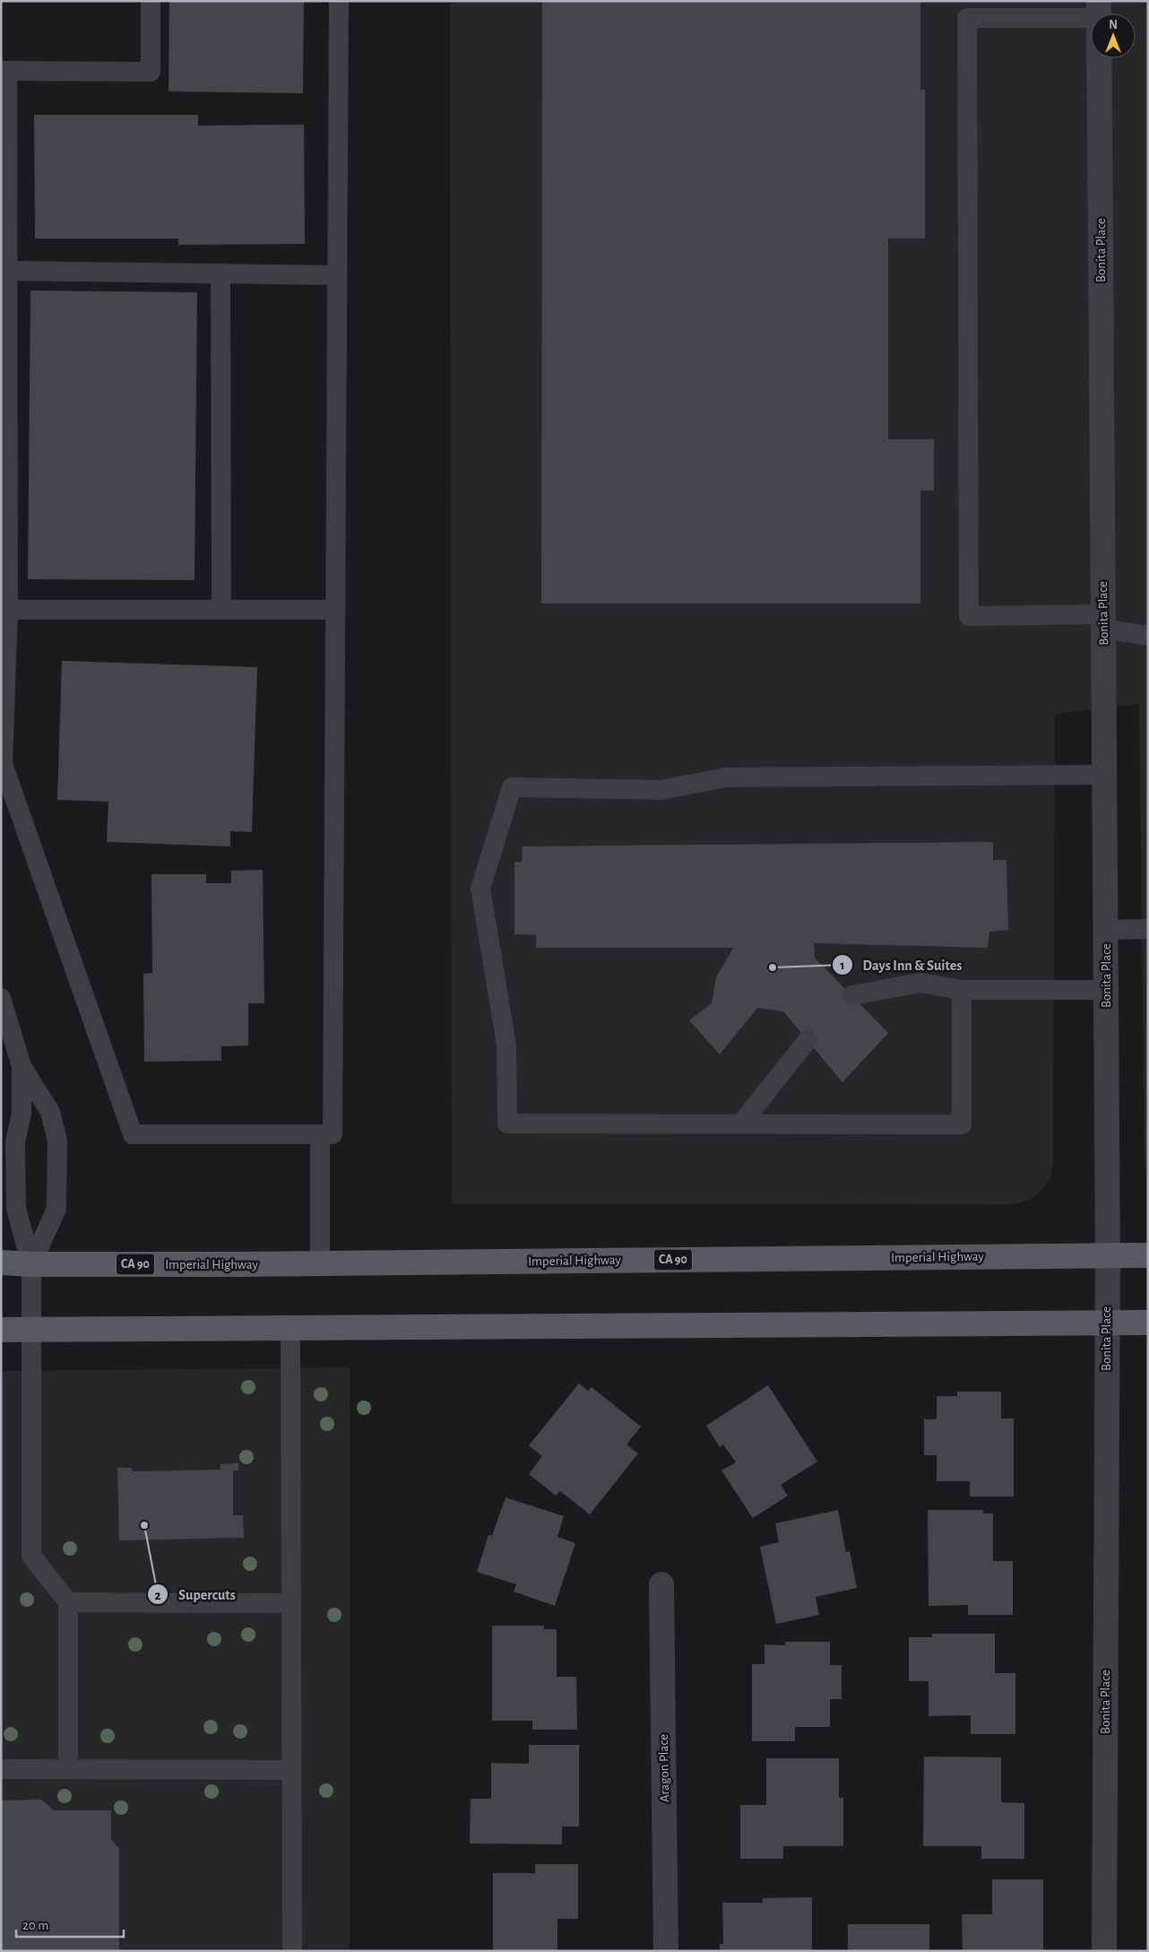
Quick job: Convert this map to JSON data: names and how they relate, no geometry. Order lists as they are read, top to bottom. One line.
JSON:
{"streets":{"main road":["Imperial Highway","CA 90"],"street":["Bonita Place","Aragon Place"]},"crossings":[["Bonita Place","Imperial Highway"]],"places":["Days Inn & Suites","Supercuts"],"scale_bar":"20 m","north":"top"}
